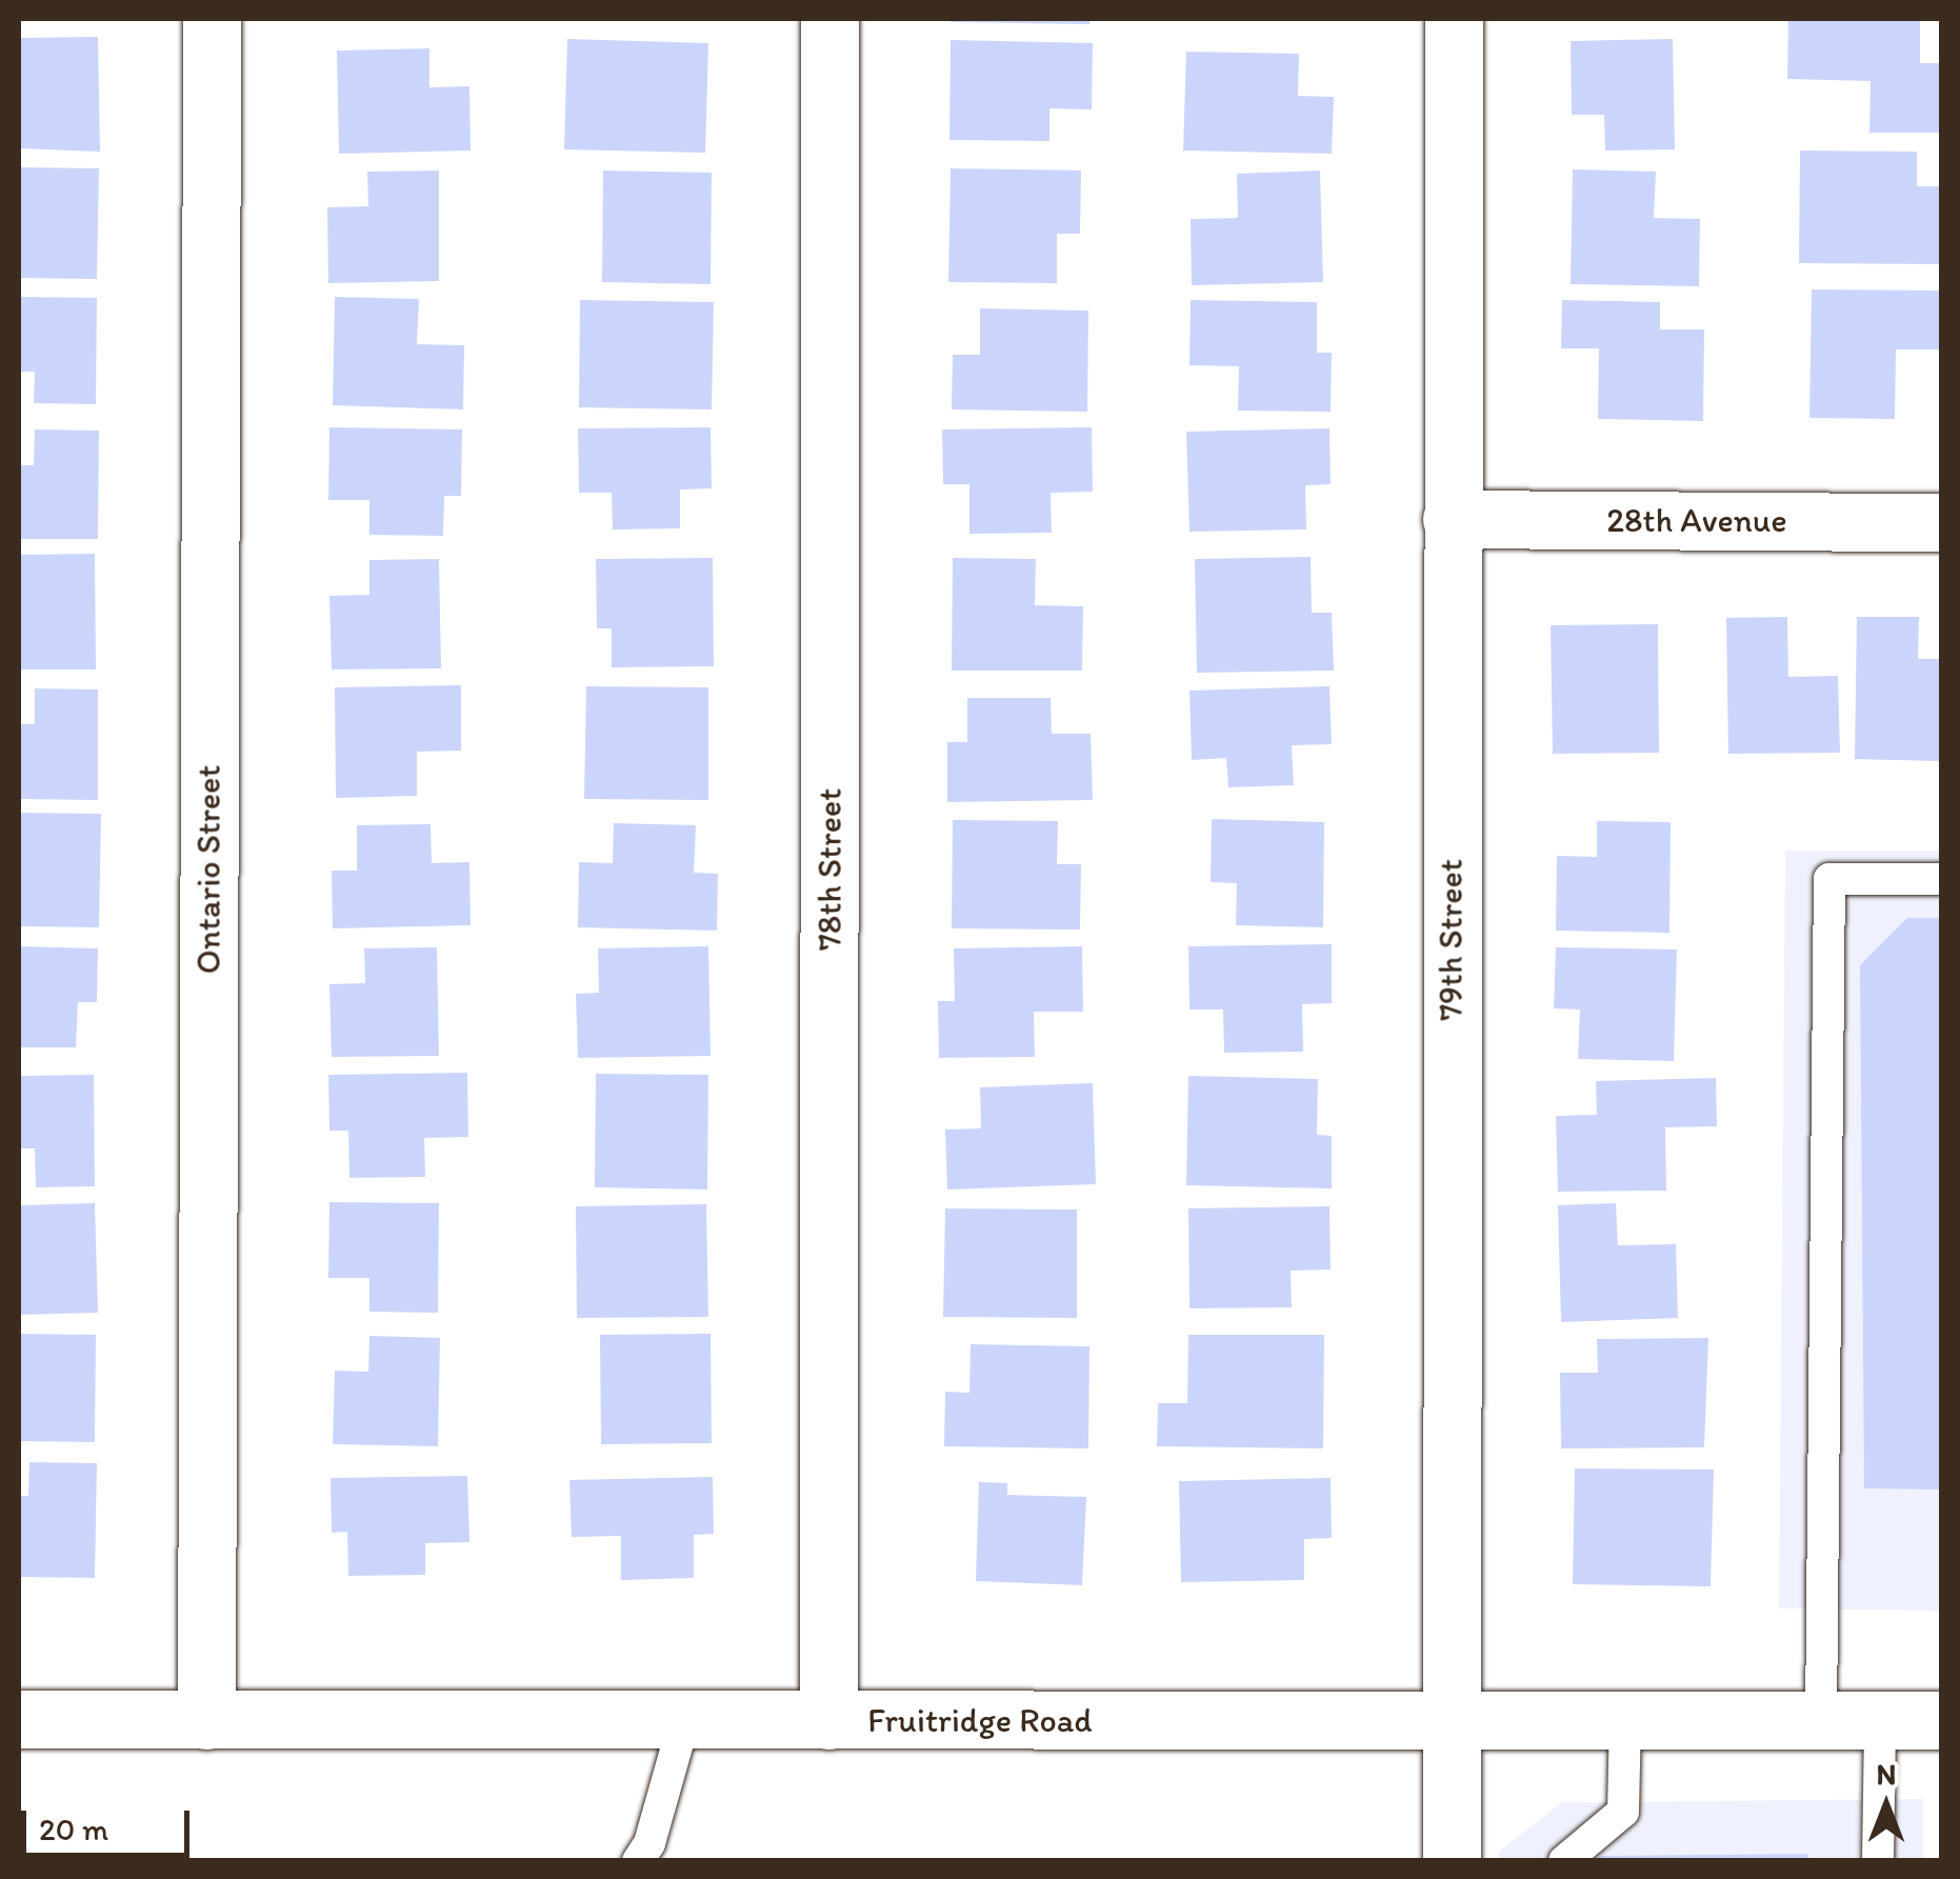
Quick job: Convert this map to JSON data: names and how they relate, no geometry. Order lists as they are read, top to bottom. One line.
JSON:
{"streets":{"street":["28th Avenue","Ontario Street","78th Street","79th Street","Fruitridge Road"]},"crossings":[["28th Avenue","79th Street"],["Ontario Street","Fruitridge Road"],["78th Street","Fruitridge Road"],["79th Street","Fruitridge Road"]],"scale_bar":"20 m","north":"top"}
